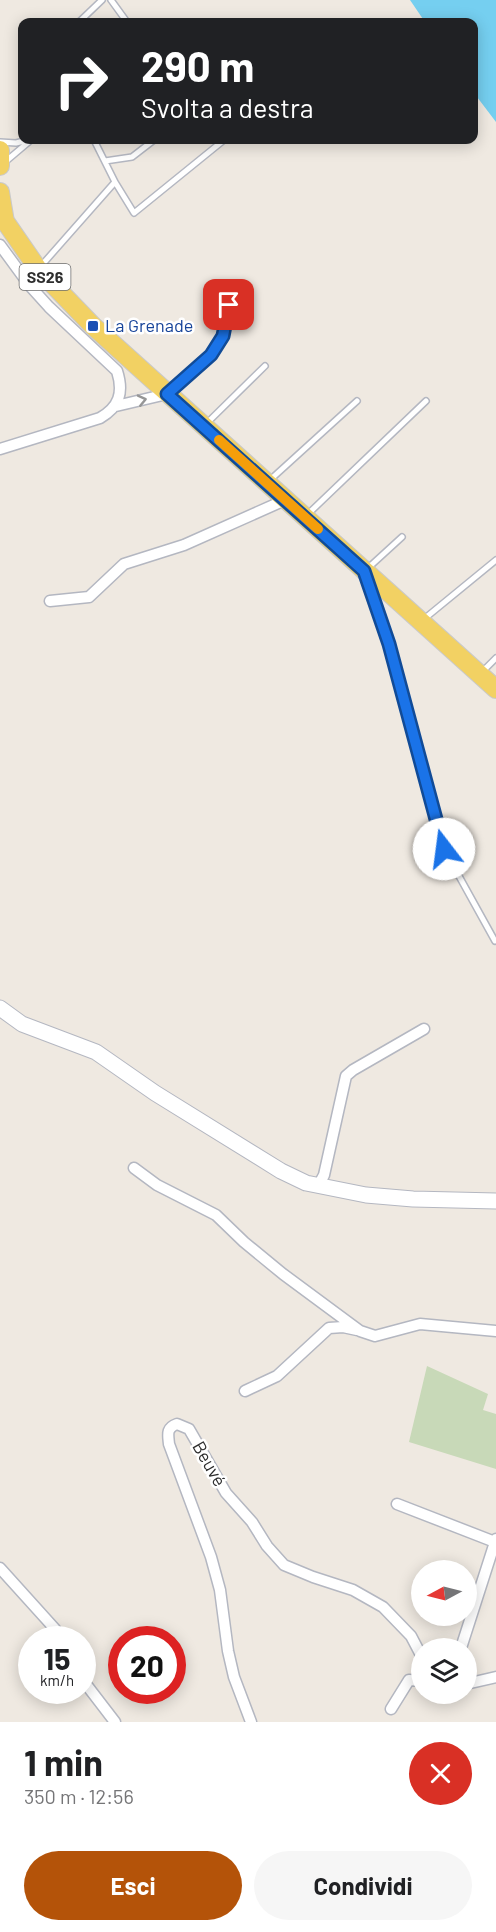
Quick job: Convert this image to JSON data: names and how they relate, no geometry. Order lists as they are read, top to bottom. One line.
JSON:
{"streets":{"main road":["SS26"],"street":["Beuvé"]},"places":{"transit":["La Grenade"]},"north":"left","page":{"turn":["290 m","Svolta a destra"],"speed":"15 km/h","limit":"20","heading":["1 min","350 m · 12:56"],"buttons":["Esci","Condividi"]}}
